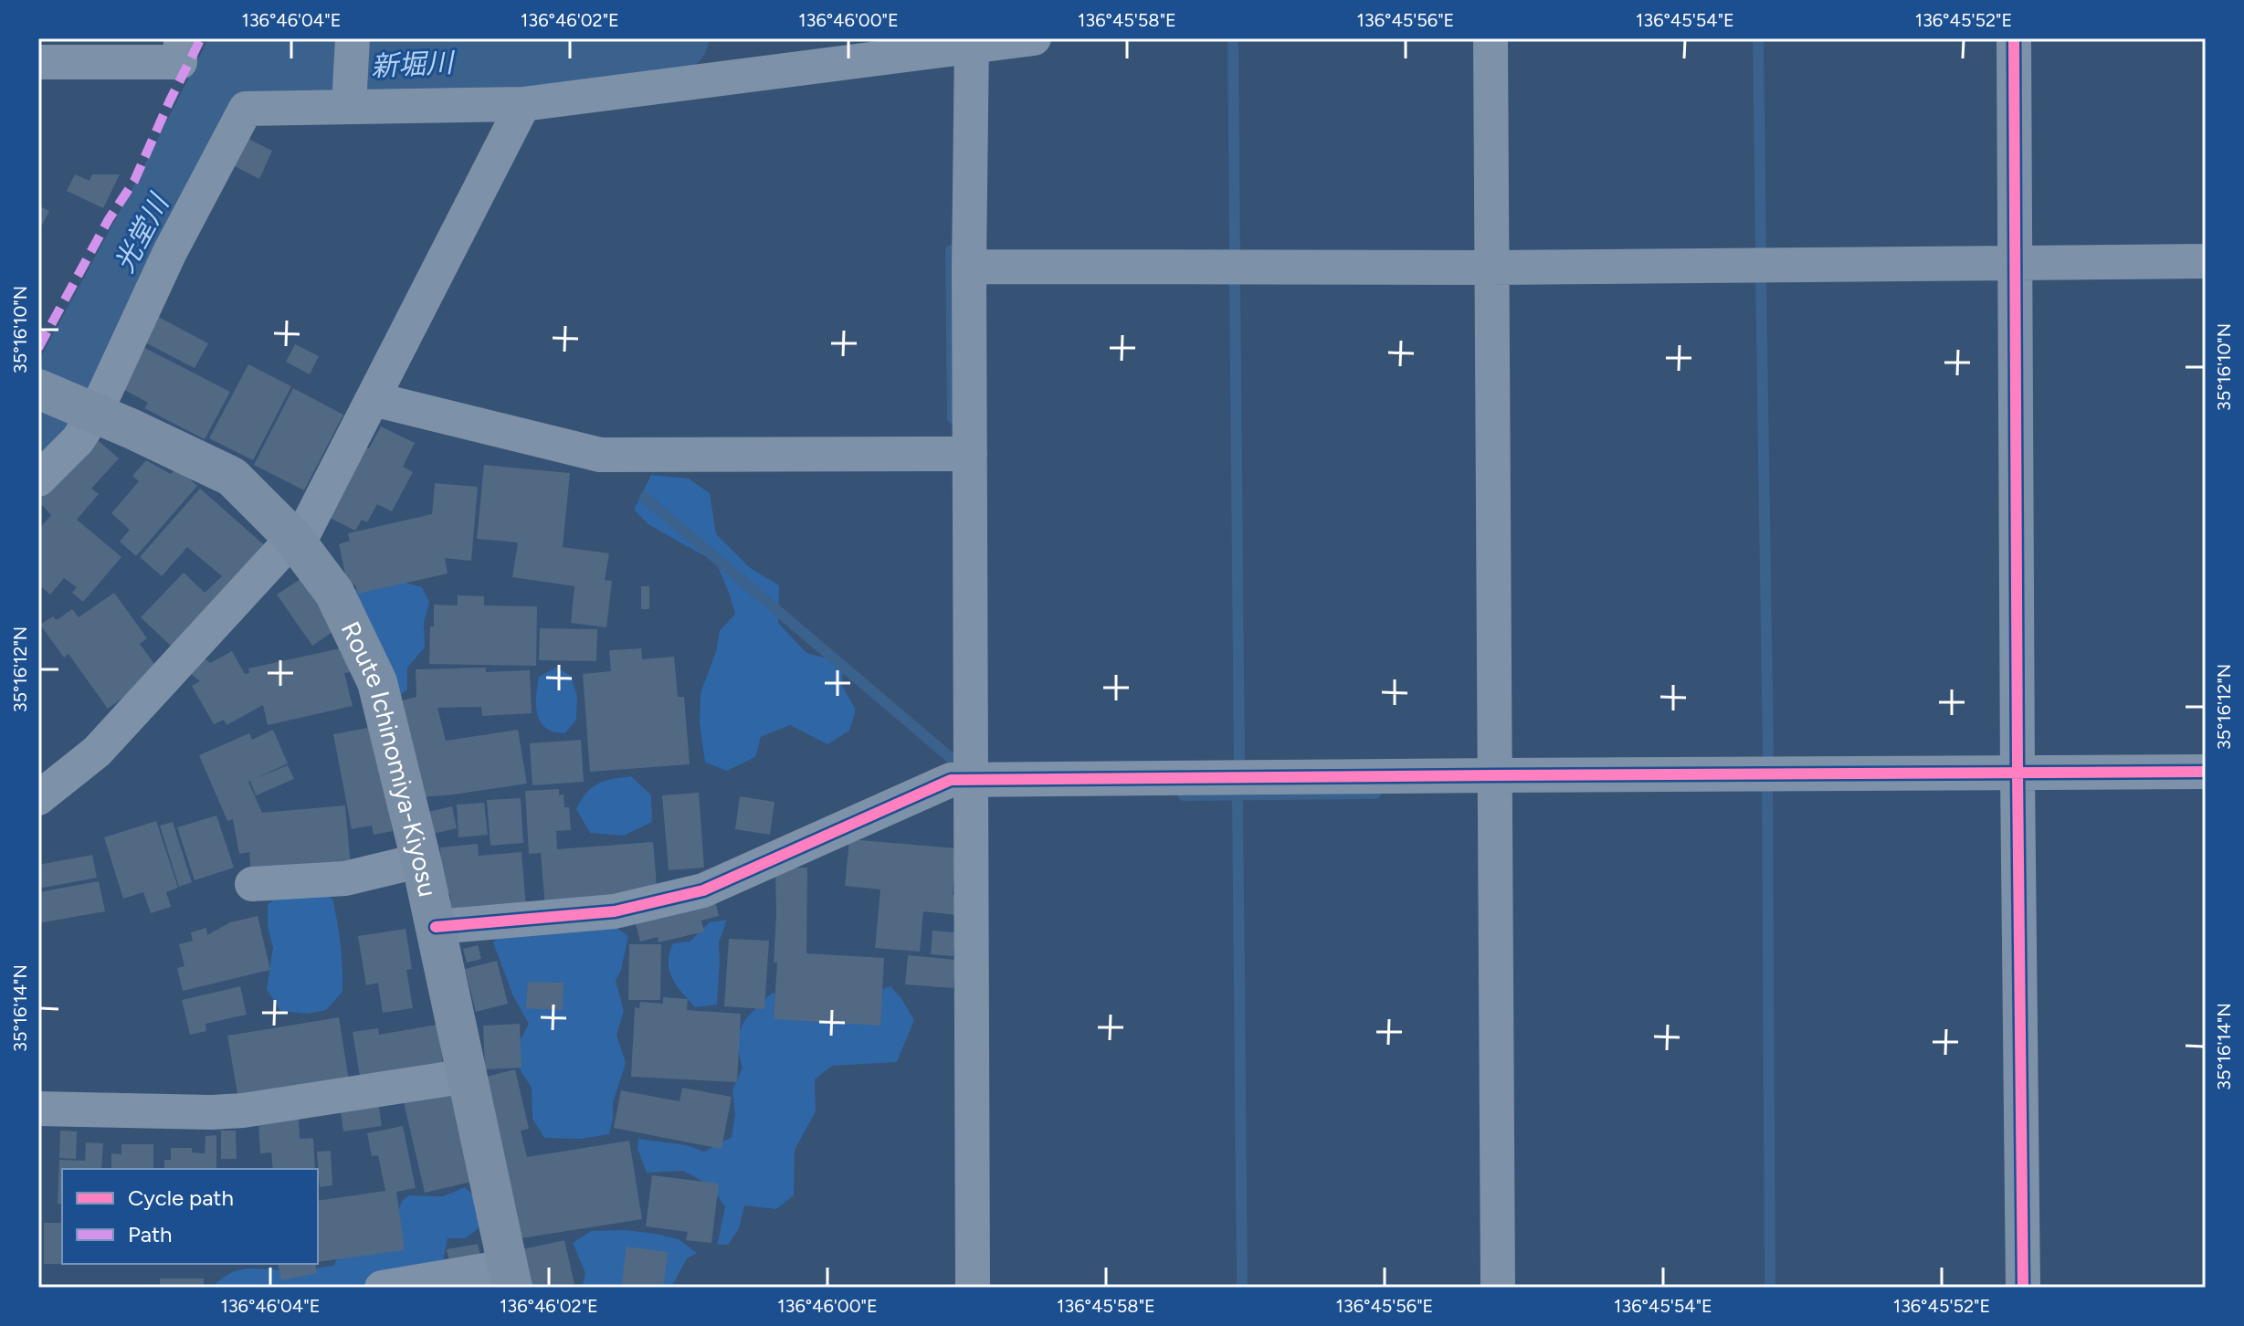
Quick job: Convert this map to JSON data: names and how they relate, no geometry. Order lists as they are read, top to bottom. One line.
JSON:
{"streets":{"main road":["Route Ichinomiya-Kiyosu"]},"water":["新堀川","光堂川"],"legend":["Cycle path","Path"],"coordinates":["136°46'04\"E","136°46'02\"E","136°46'00\"E","136°45'58\"E","136°45'56\"E","136°45'54\"E","136°45'52\"E","35°16'10\"N","35°16'12\"N","35°16'14\"N"]}
